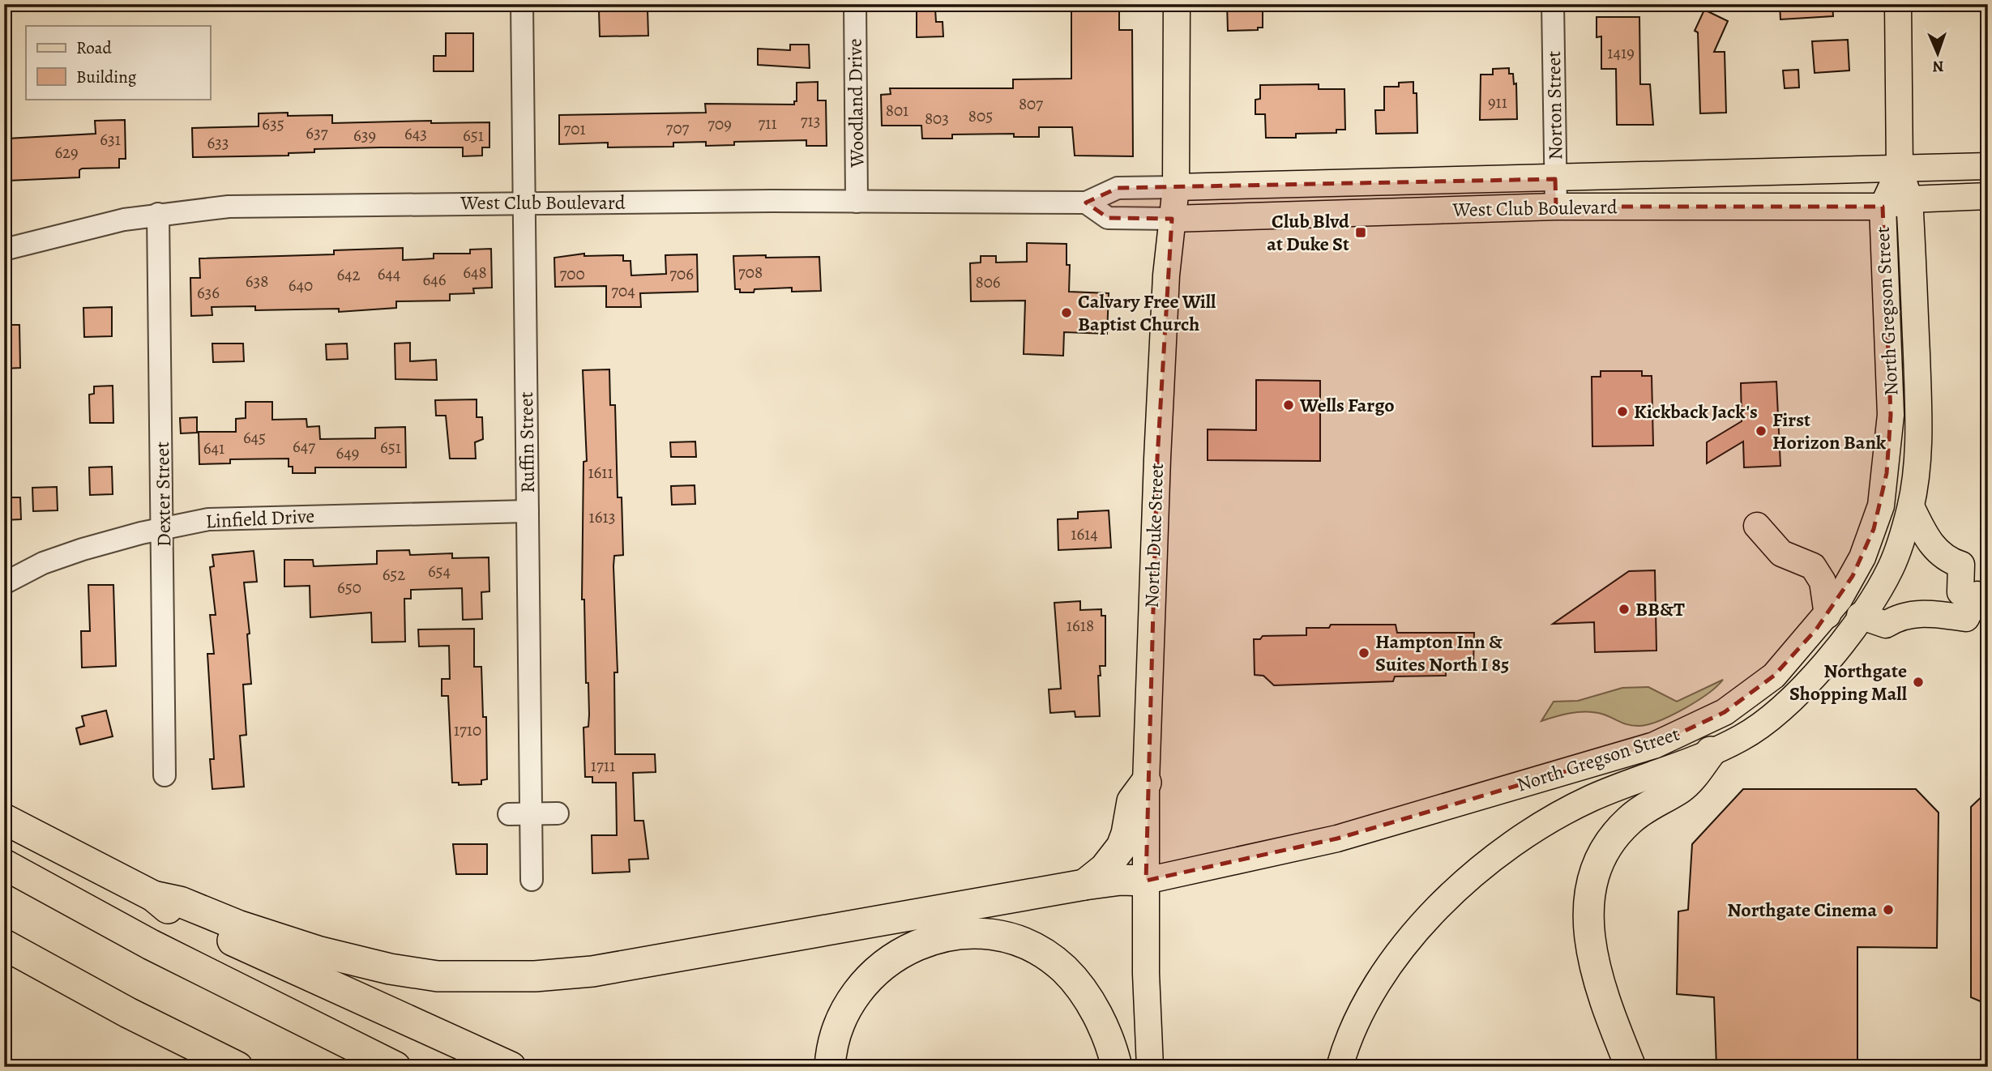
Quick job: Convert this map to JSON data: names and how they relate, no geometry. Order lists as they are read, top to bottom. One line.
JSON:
{"streets":{"main road":["West Club Boulevard","North Gregson Street","North Duke Street"],"street":["Woodland Drive","Norton Street","Ruffin Street","Dexter Street","Linfield Drive"]},"crossings":[["Woodland Drive","West Club Boulevard"],["Norton Street","West Club Boulevard"],["West Club Boulevard","North Gregson Street"],["West Club Boulevard","Ruffin Street"],["West Club Boulevard","Dexter Street"],["West Club Boulevard","North Duke Street"],["North Gregson Street","North Duke Street"],["Ruffin Street","Linfield Drive"],["Dexter Street","Linfield Drive"]],"places":{"transit":["Club Blvd at Duke St"],"other":["Calvary Free Will Baptist Church","Wells Fargo","Kickback Jack's","First Horizon Bank","BB&T","Hampton Inn & Suites North I 85","Northgate Shopping Mall","Northgate Cinema"]},"house_numbers":["1419","911","807","801","805","803","713","711","635","709","707","701","637","643","639","651","631","633","629","648","708","644","700","706","642","646","638","806","640","704","636","645","647","651","641","649","1611","1613","1614","654","652","650","1618","1710","1711"],"legend":["Road","Building"],"north":"bottom"}
